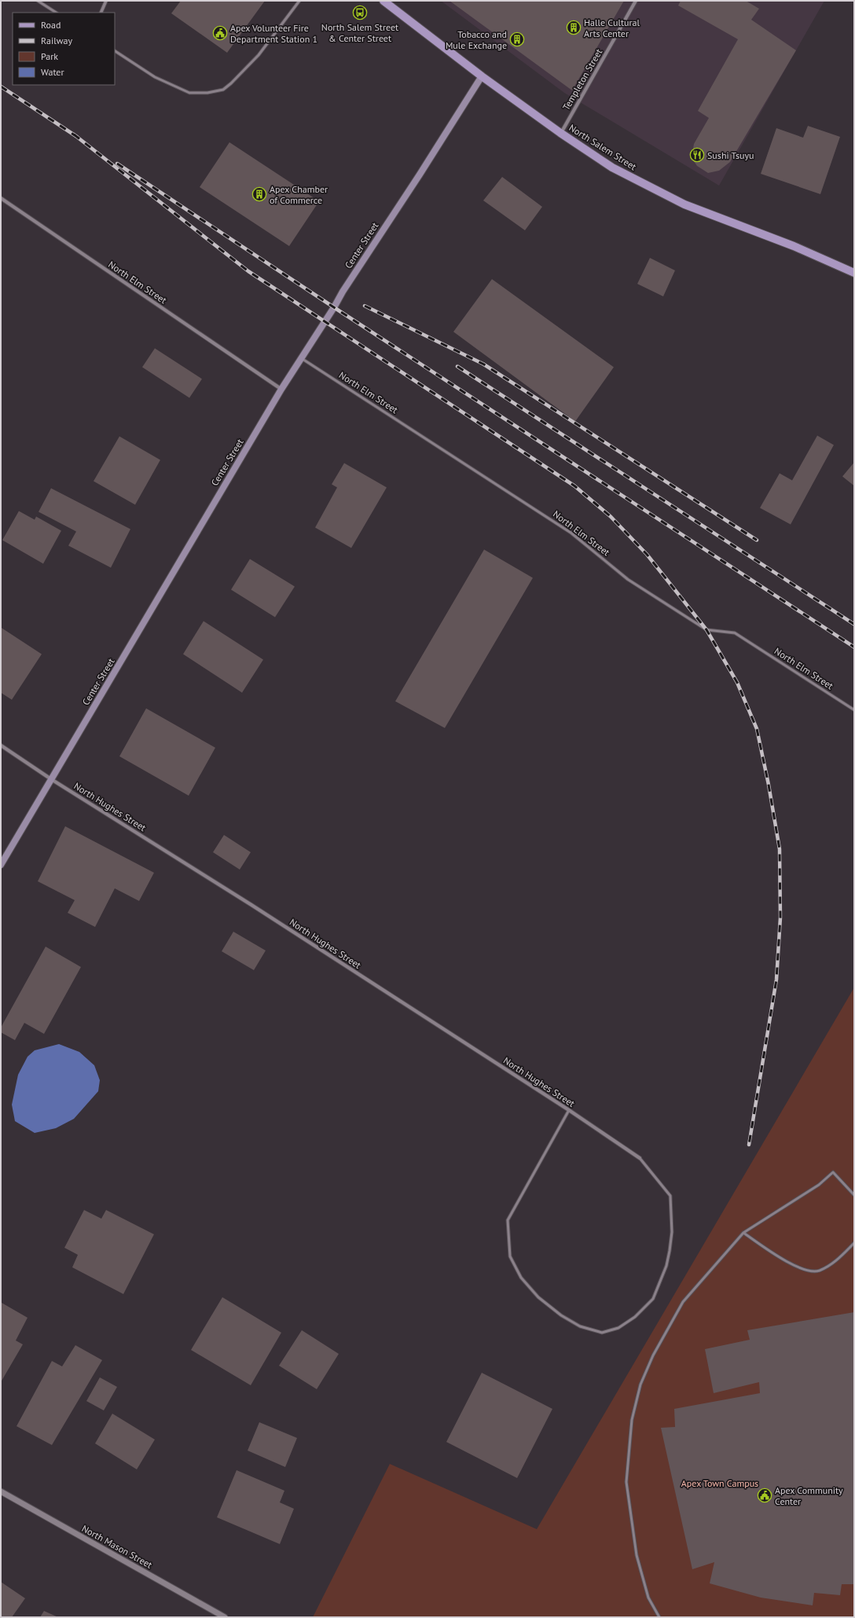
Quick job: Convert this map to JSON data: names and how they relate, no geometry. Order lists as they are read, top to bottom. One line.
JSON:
{"streets":{"main road":["North Salem Street","Center Street"],"street":["Templeton Street","North Elm Street","North Hughes Street","North Mason Street"]},"crossings":[["Templeton Street","North Salem Street"],["North Salem Street","Center Street"],["Center Street","North Elm Street"],["Center Street","North Hughes Street"]],"parks":["Apex Town Campus"],"places":{"bus stop":["North Salem Street & Center Street"],"building":["Halle Cultural Arts Center","Tobacco and Mule Exchange","Apex Chamber of Commerce"],"public building":["Apex Volunteer Fire Department Station 1","Apex Community Center"],"restaurant":["Sushi Tsuyu"]},"legend":["Road","Railway","Park","Water"]}
